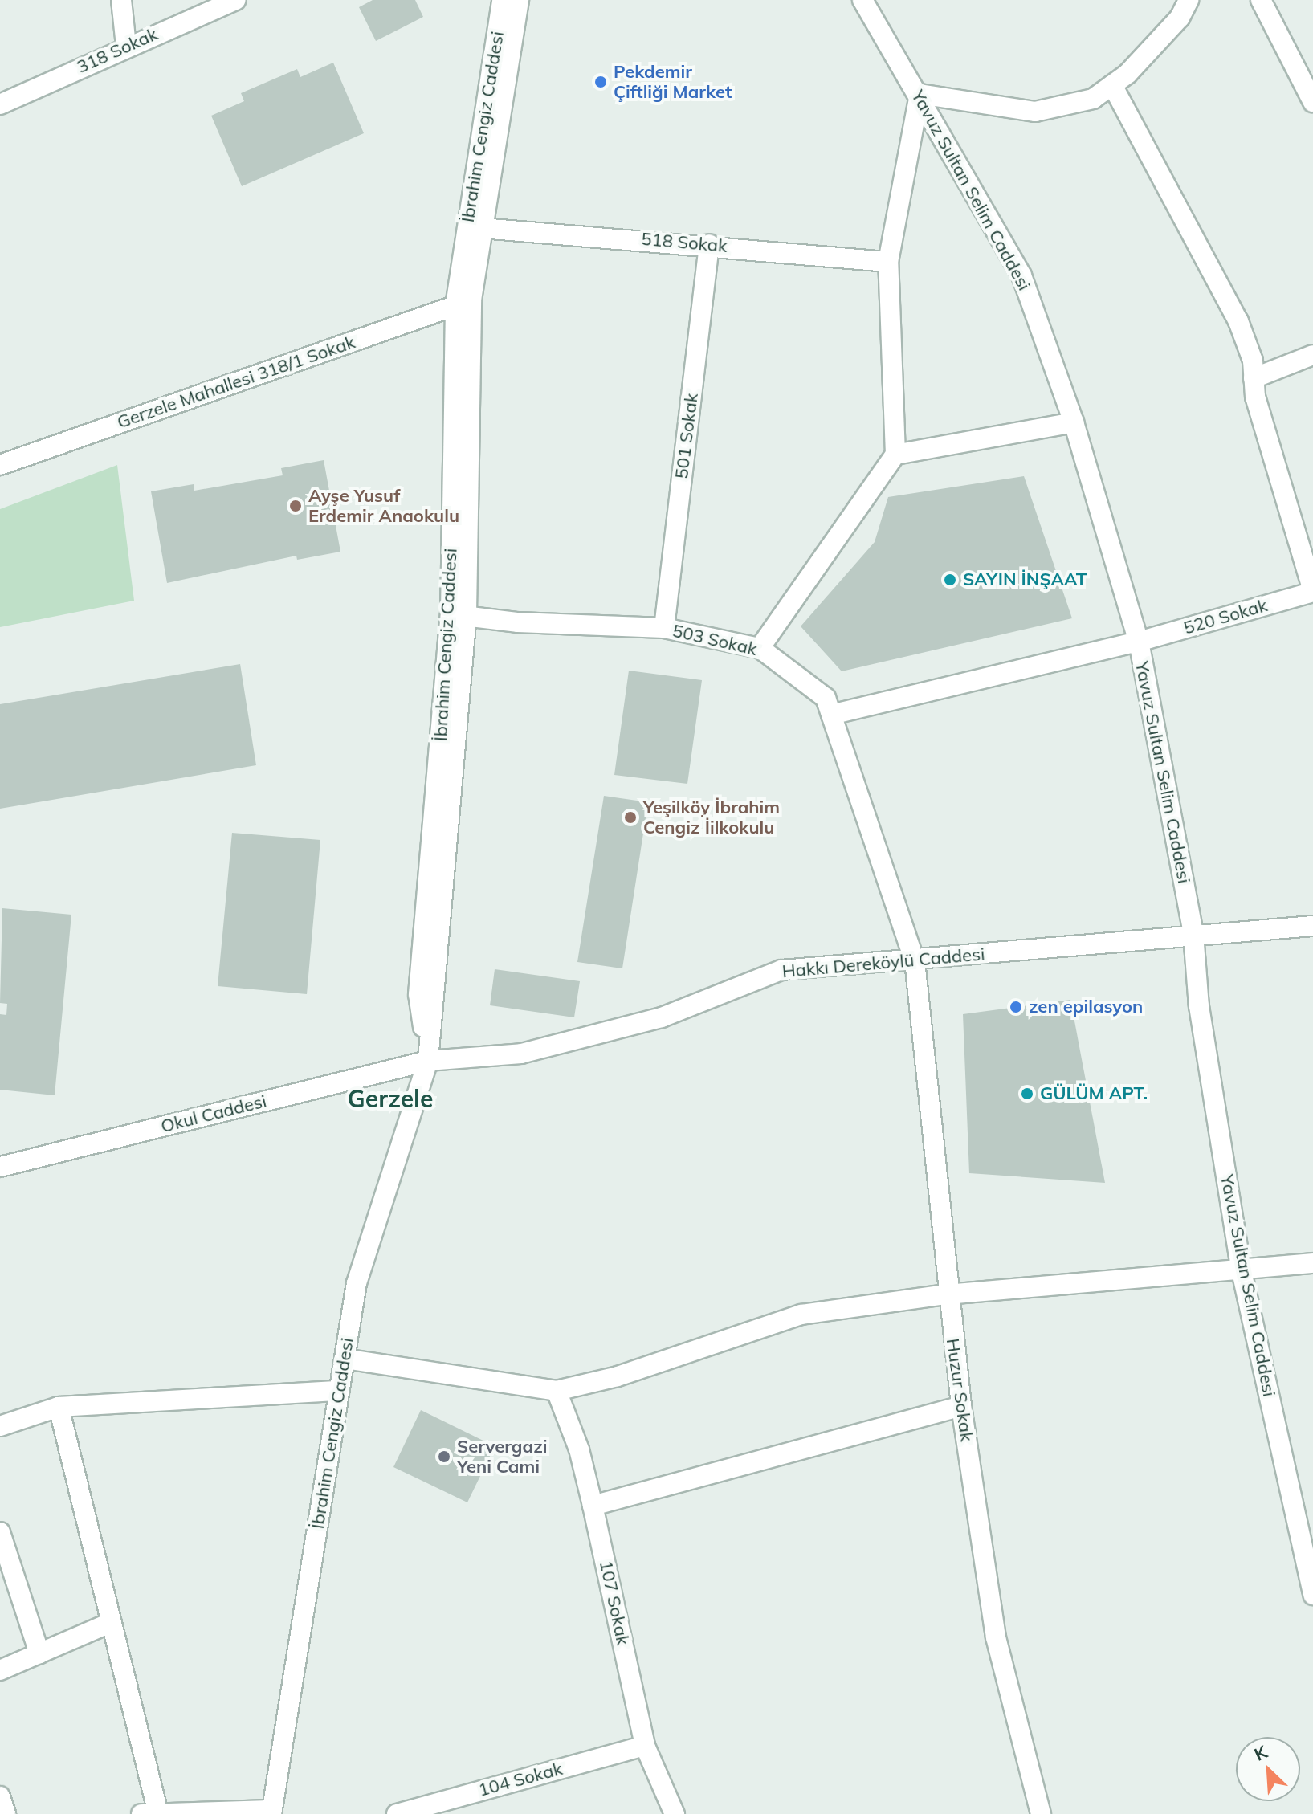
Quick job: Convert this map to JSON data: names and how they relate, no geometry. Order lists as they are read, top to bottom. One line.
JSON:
{"streets":{"street":["318 Sokak","İbrahim Cengiz Caddesi","Yavuz Sultan Selim Caddesi","518 Sokak","Gerzele Mahallesi 318/1 Sokak","501 Sokak","520 Sokak","503 Sokak","Hakkı Dereköylü Caddesi","Okul Caddesi","Huzur Sokak","107 Sokak","104 Sokak"]},"crossings":[["İbrahim Cengiz Caddesi","518 Sokak"],["İbrahim Cengiz Caddesi","Gerzele Mahallesi 318/1 Sokak"],["İbrahim Cengiz Caddesi","503 Sokak"],["İbrahim Cengiz Caddesi","Hakkı Dereköylü Caddesi"],["İbrahim Cengiz Caddesi","Okul Caddesi"],["Yavuz Sultan Selim Caddesi","520 Sokak"],["Yavuz Sultan Selim Caddesi","Hakkı Dereköylü Caddesi"],["518 Sokak","501 Sokak"],["501 Sokak","503 Sokak"],["520 Sokak","503 Sokak"],["503 Sokak","Hakkı Dereköylü Caddesi"],["503 Sokak","Huzur Sokak"],["Hakkı Dereköylü Caddesi","Okul Caddesi"],["Hakkı Dereköylü Caddesi","Huzur Sokak"],["107 Sokak","104 Sokak"]],"districts":["Gerzele"],"places":["Pekdemir Çiftliği Market","Ayşe Yusuf Erdemir Anaokulu","SAYIN İNŞAAT","Yeşilköy İbrahim Cengiz İilkokulu","zen epilasyon","GÜLÜM APT.","Servergazi Yeni Cami"],"north":"top left"}
